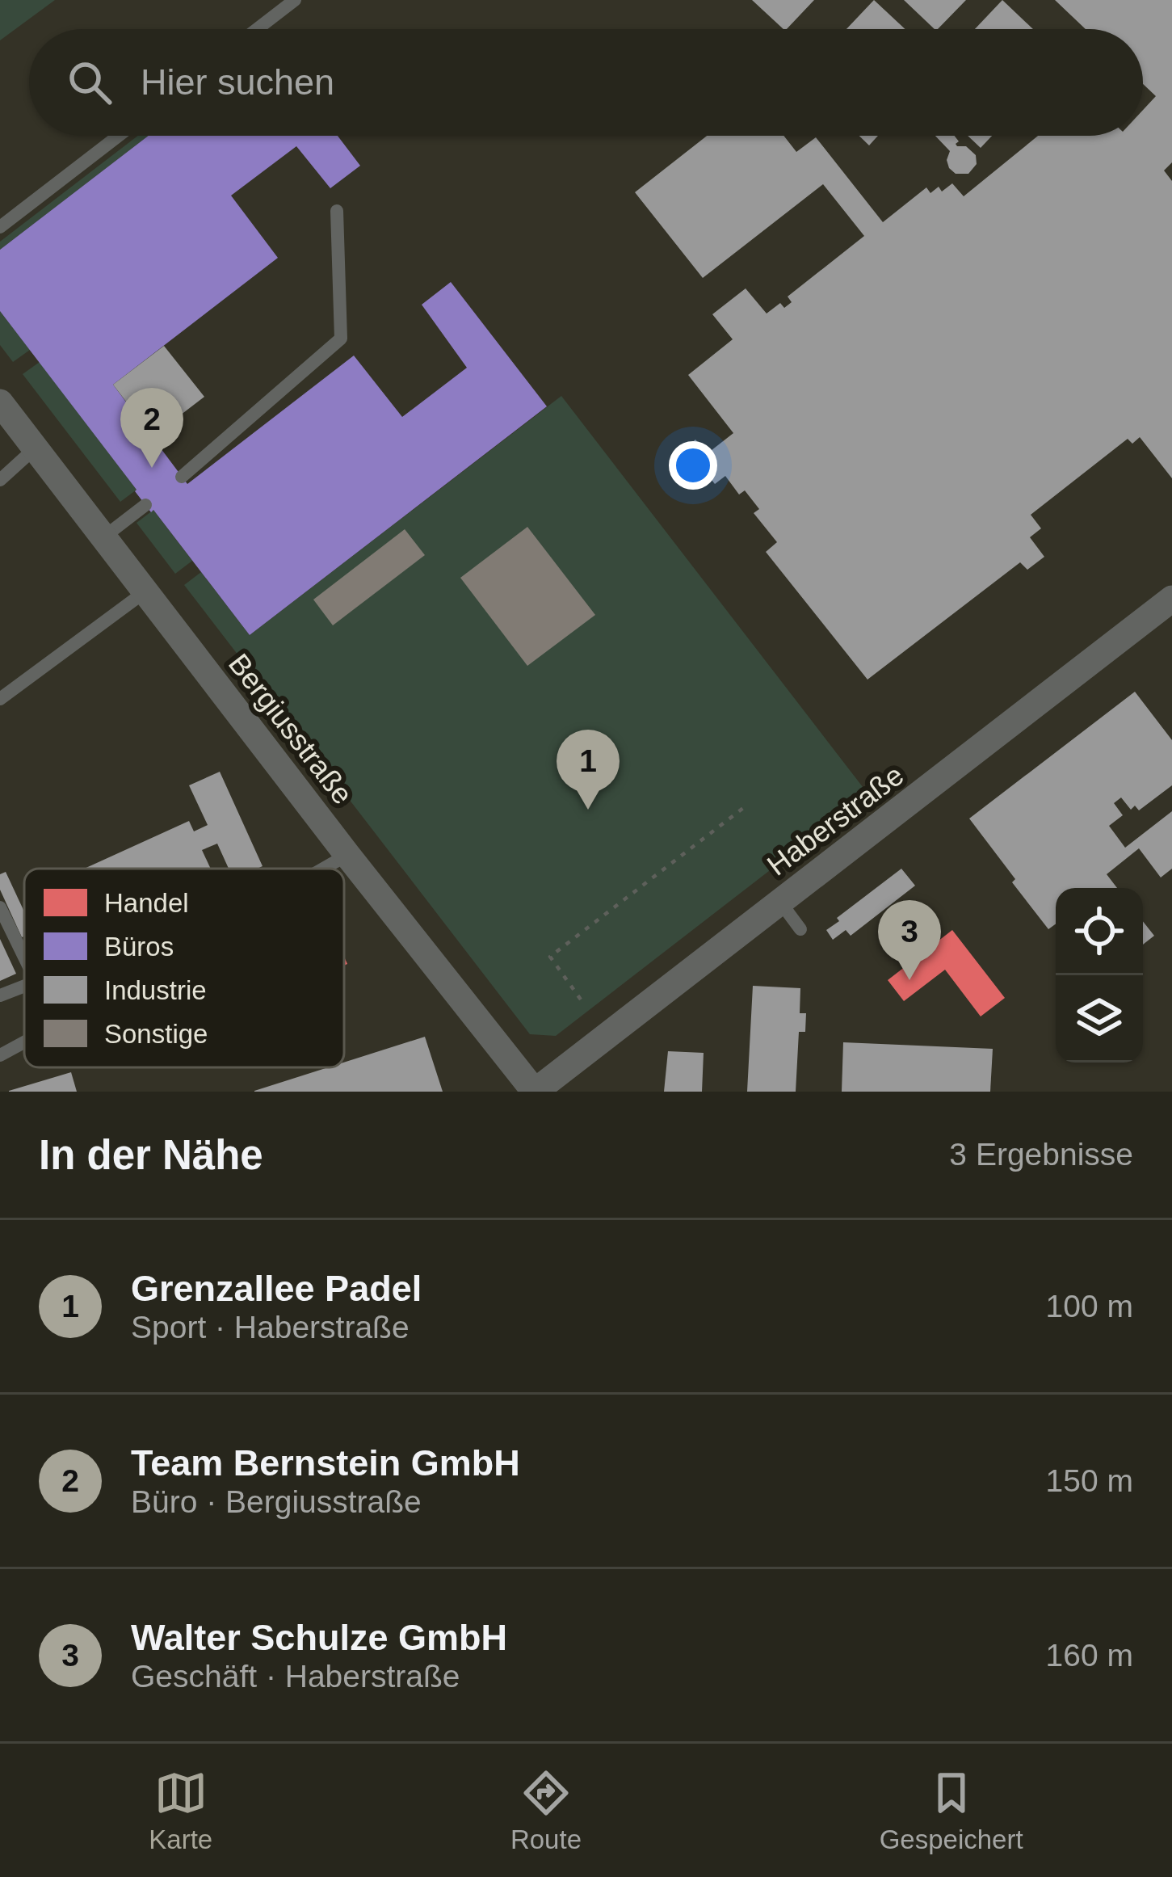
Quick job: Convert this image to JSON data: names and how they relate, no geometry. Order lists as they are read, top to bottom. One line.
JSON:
{"streets":{"street":["Bergiusstraße","Haberstraße"]},"crossings":[["Bergiusstraße","Haberstraße"]],"legend":["Handel","Büros","Industrie","Sonstige"],"page":{"search":"Hier suchen","pins":["2","1","3"],"heading":["In der Nähe","3 Ergebnisse"],"list":[{"mark":"1","name":"Grenzallee Padel","note":"Sport · Haberstraße","value":"100 m"},{"mark":"2","name":"Team Bernstein GmbH","note":"Büro · Bergiusstraße","value":"150 m"},{"mark":"3","name":"Walter Schulze GmbH","note":"Geschäft · Haberstraße","value":"160 m"}],"nav":["Karte","Route","Gespeichert"]}}
